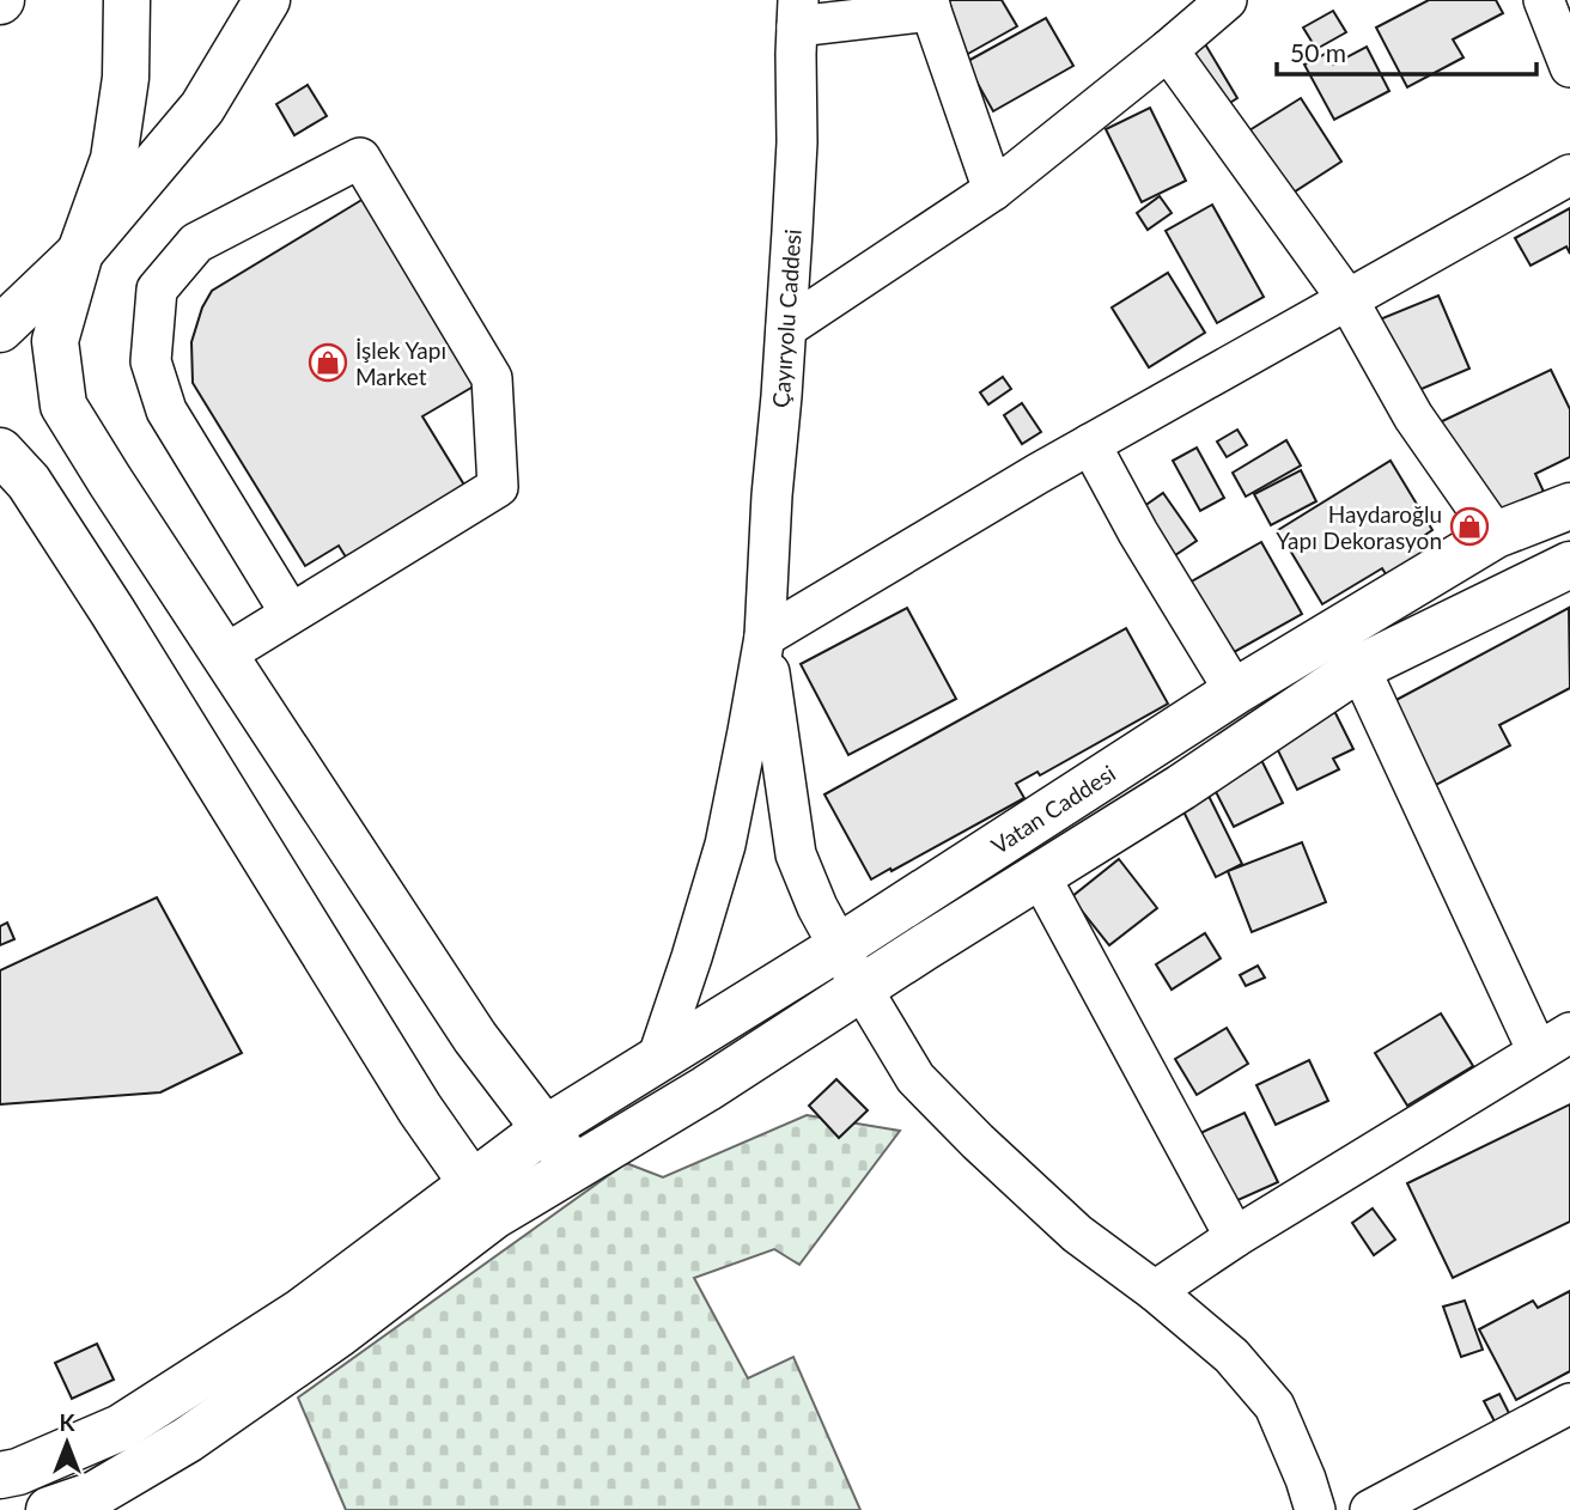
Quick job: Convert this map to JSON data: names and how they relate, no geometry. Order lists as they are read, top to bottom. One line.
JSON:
{"streets":{"main road":["Vatan Caddesi"],"street":["Çayıryolu Caddesi"]},"places":{"shop":["İşlek Yapı Market","Haydaroğlu Yapı Dekorasyon"]},"scale_bar":"50 m","north":"top"}
